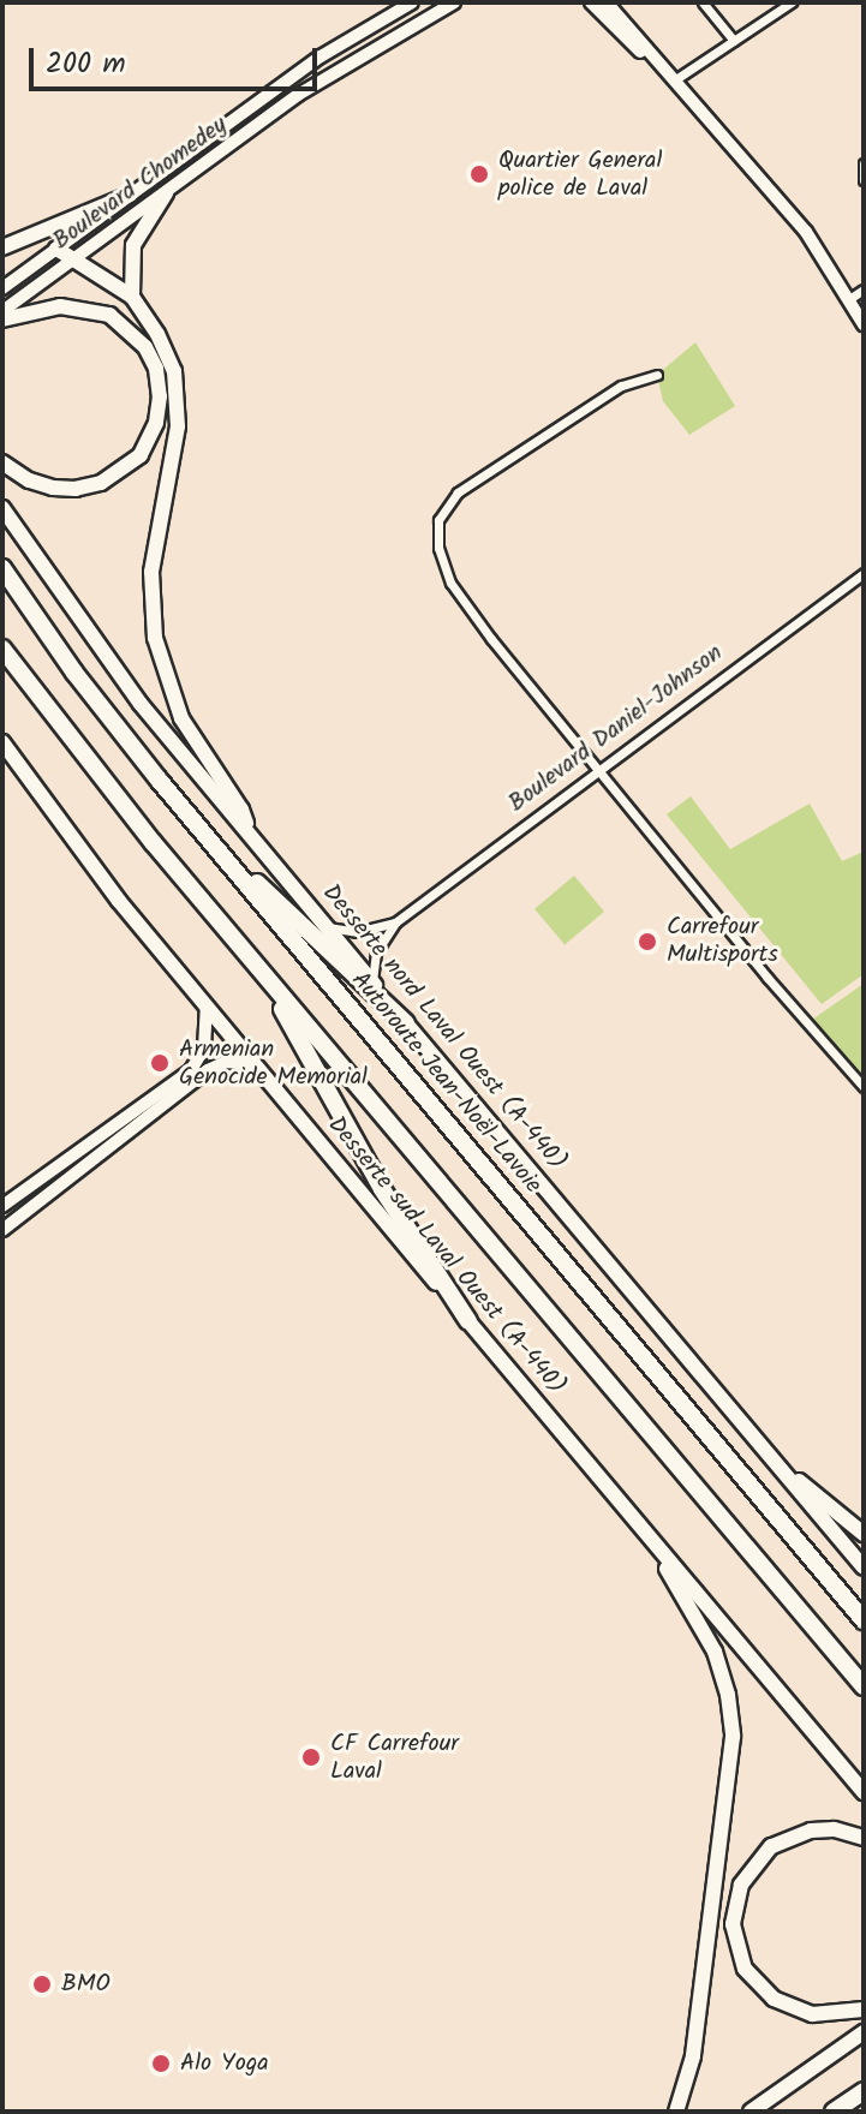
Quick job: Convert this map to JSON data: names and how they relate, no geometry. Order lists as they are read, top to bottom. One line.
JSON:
{"streets":{"highway":["Autoroute Jean-Noël-Lavoie"],"main road":["Desserte nord Laval Ouest (A-440)","Desserte sud Laval Ouest (A-440)"],"street":["Boulevard Chomedey","Boulevard Daniel-Johnson"]},"crossings":[["Boulevard Daniel-Johnson","Desserte nord Laval Ouest (A-440)"]],"places":["Quartier General police de Laval","Carrefour Multisports","Armenian Genocide Memorial","CF Carrefour Laval","BMO","Alo Yoga"],"scale_bar":"200 m"}
